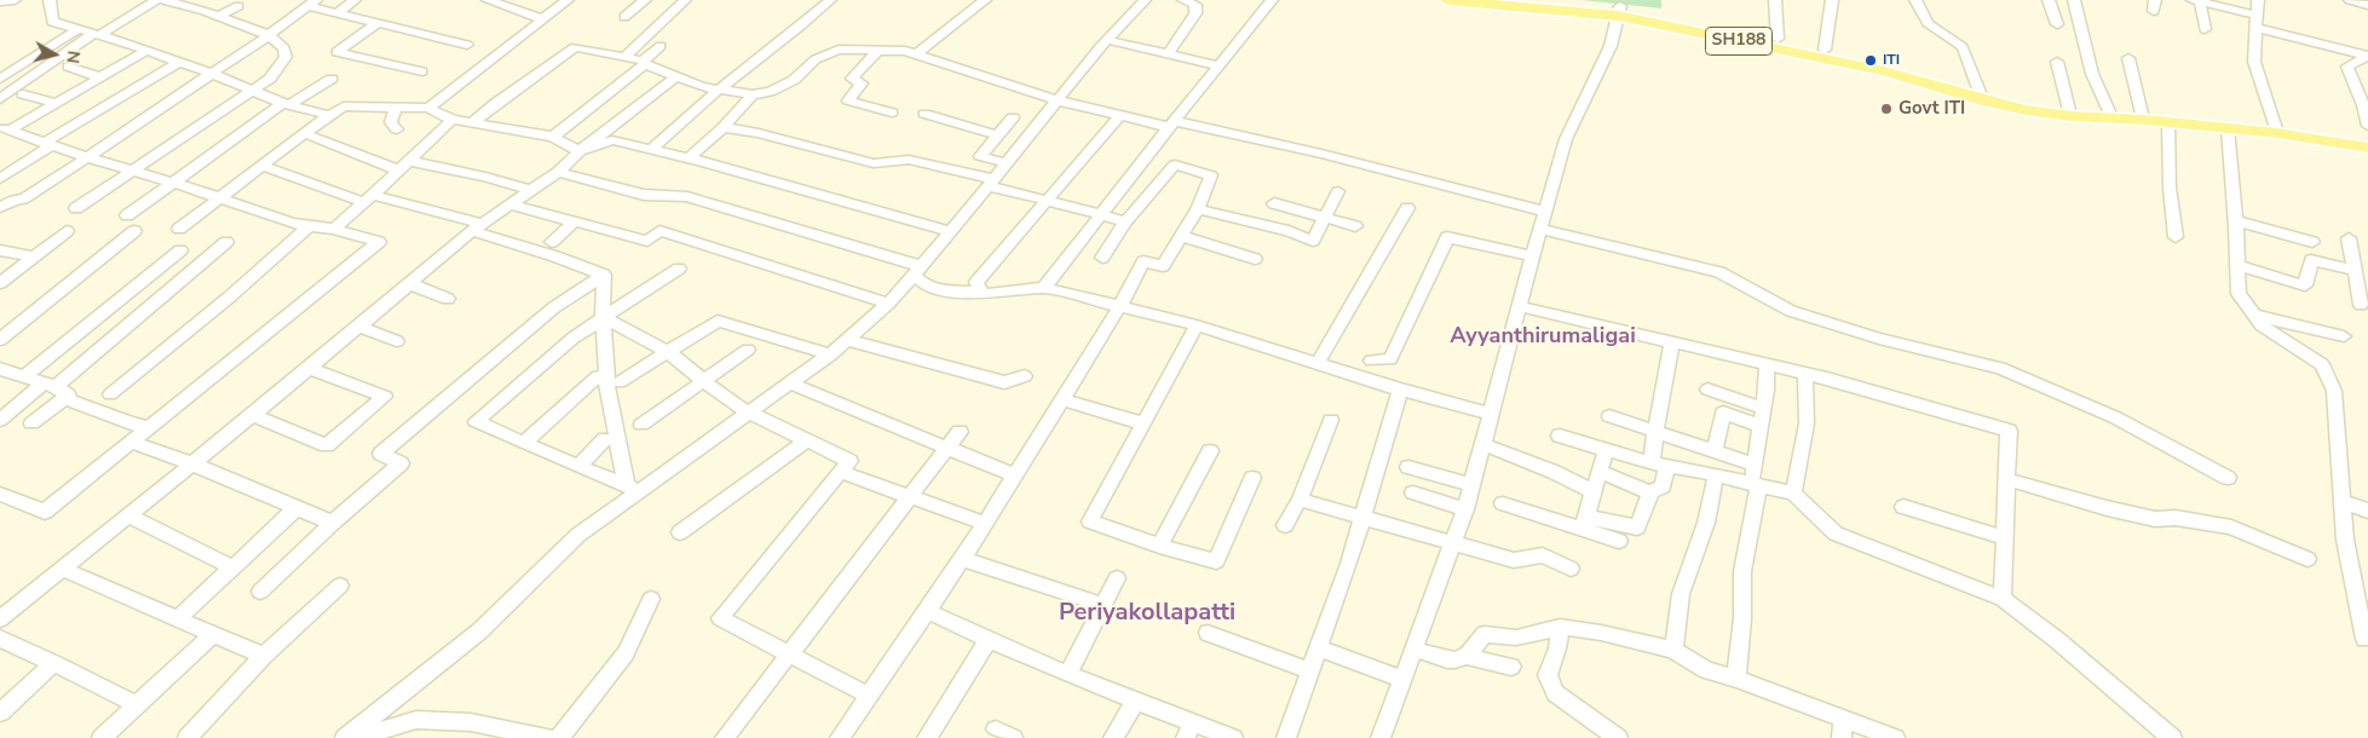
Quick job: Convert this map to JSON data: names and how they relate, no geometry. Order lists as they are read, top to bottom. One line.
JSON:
{"streets":{"main road":["SH188"]},"districts":["Ayyanthirumaligai","Periyakollapatti"],"places":["ITI","Govt ITI"],"north":"right"}
